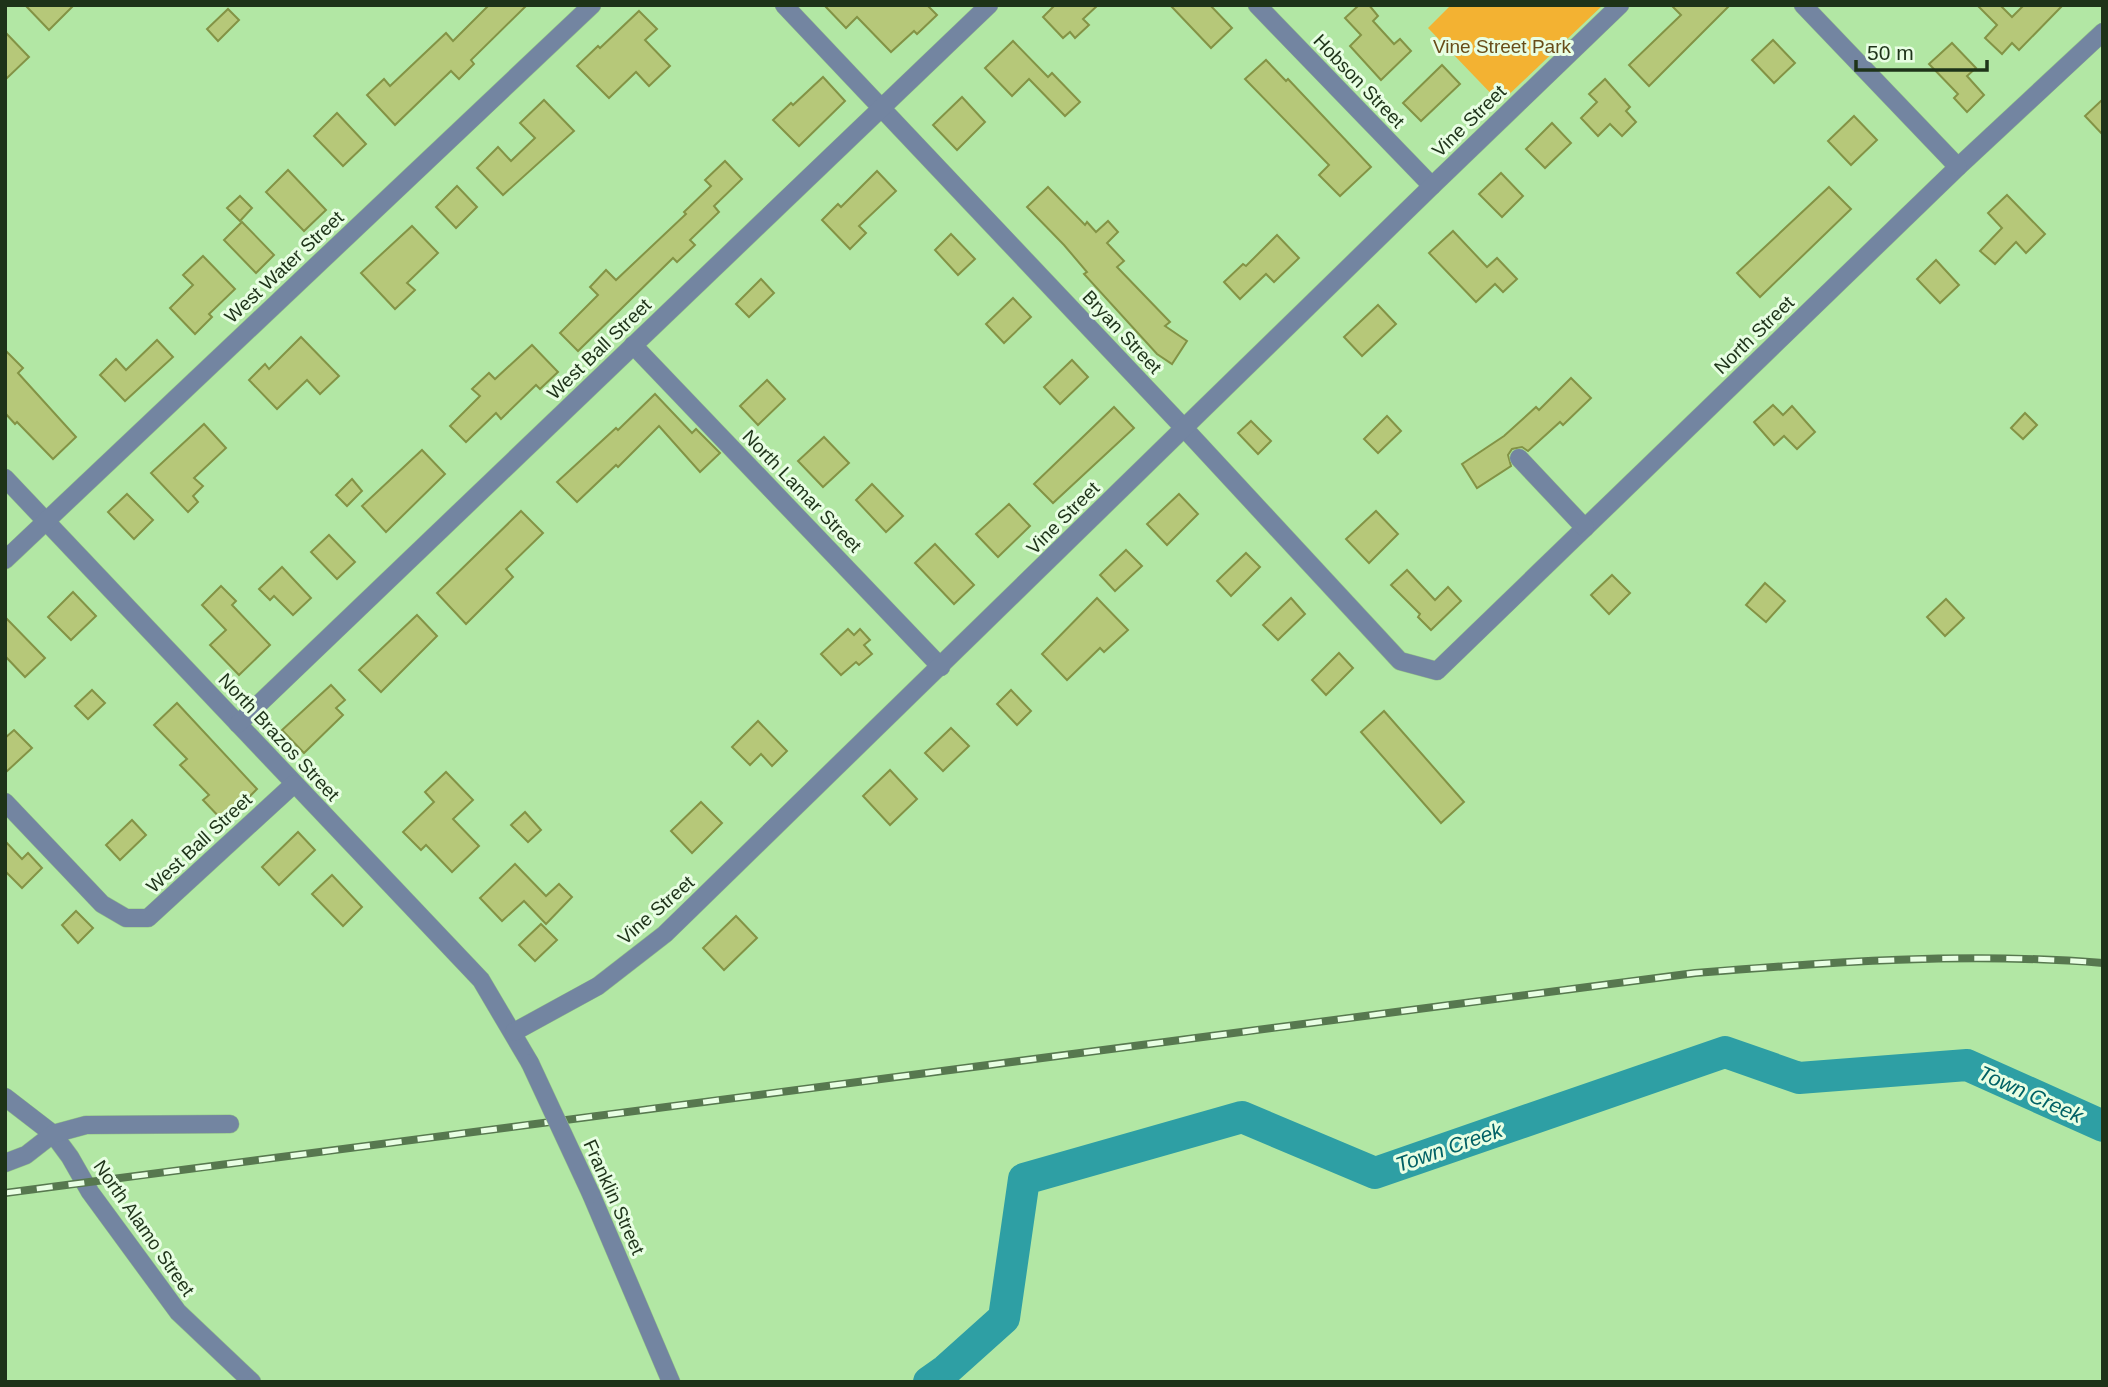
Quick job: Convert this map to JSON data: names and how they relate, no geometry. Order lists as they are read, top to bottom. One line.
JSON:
{"streets":{"street":["Hobson Street","Vine Street","West Water Street","Bryan Street","North Street","West Ball Street","North Lamar Street","North Brazos Street","Franklin Street","North Alamo Street"]},"crossings":[["Hobson Street","Vine Street"],["Vine Street","Bryan Street"],["Vine Street","North Lamar Street"],["Vine Street","North Brazos Street"],["Vine Street","Franklin Street"],["West Water Street","North Brazos Street"],["Bryan Street","North Street"],["Bryan Street","West Ball Street"],["West Ball Street","North Lamar Street"],["West Ball Street","North Brazos Street"],["North Brazos Street","Franklin Street"]],"water":["Town Creek"],"parks":["Vine Street Park"],"scale_bar":"50 m"}
